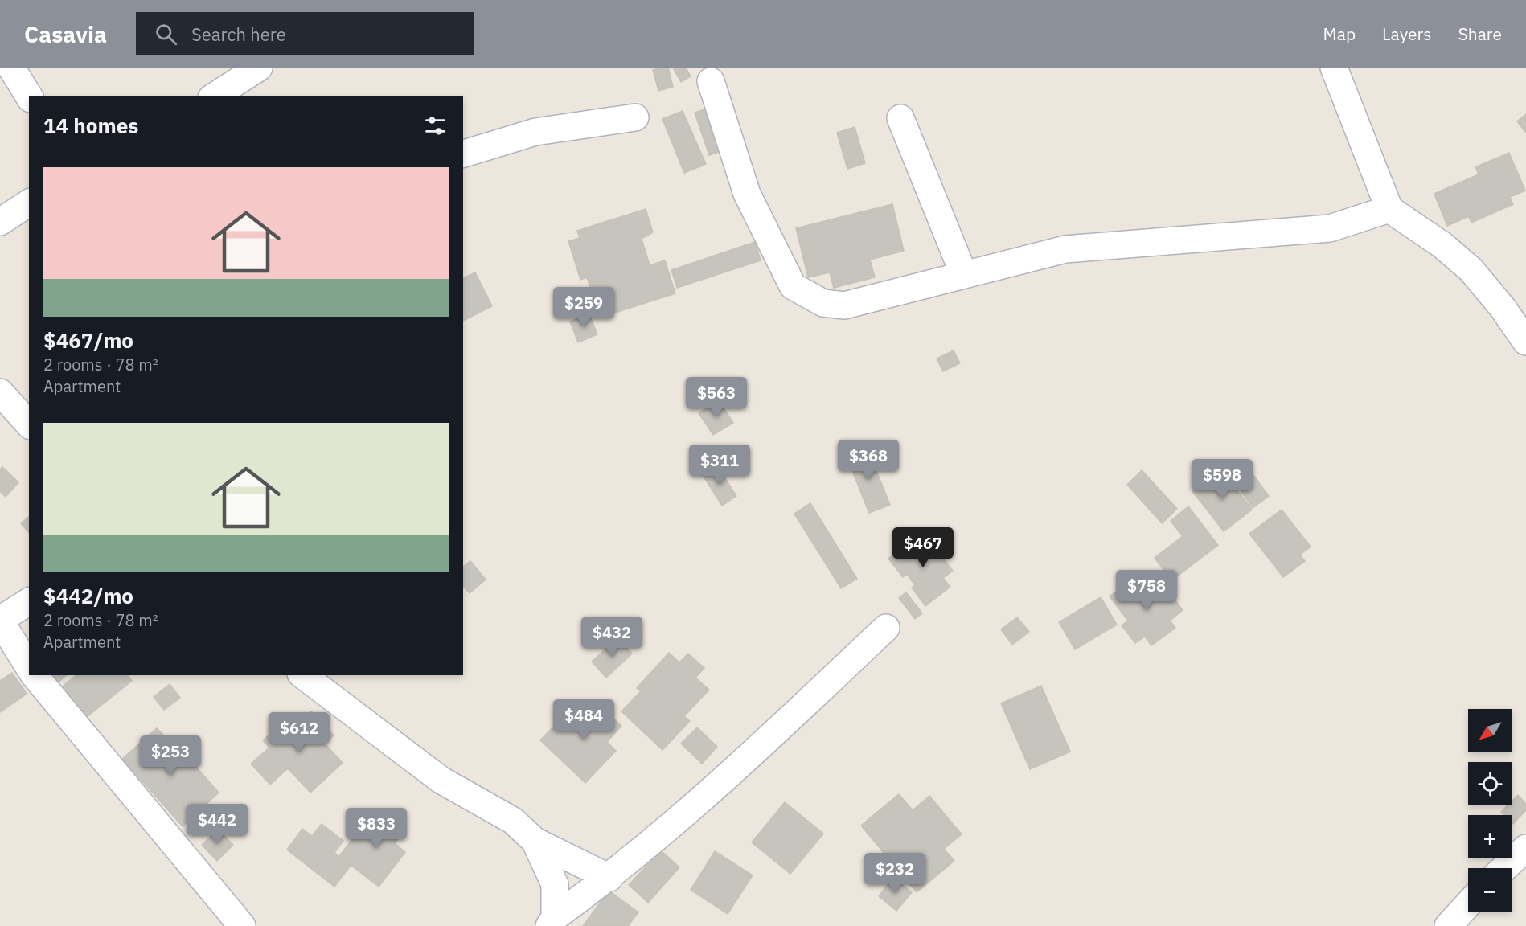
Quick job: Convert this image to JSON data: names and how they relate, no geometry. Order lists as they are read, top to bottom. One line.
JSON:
{"north":"bottom left","page":{"header":"Casavia","search":"Search here","nav":["Map","Layers","Share"],"heading":"14 homes","list":[{"name":"$467/mo","note":"2 rooms · 78 m² · Apartment"},{"name":"$442/mo","note":"2 rooms · 78 m² · Apartment"}],"price":["$259","$563","$368","$311","$598","$467","$758","$432","$484","$612","$253","$442","$833","$232"],"map_buttons":["+","−"]}}
